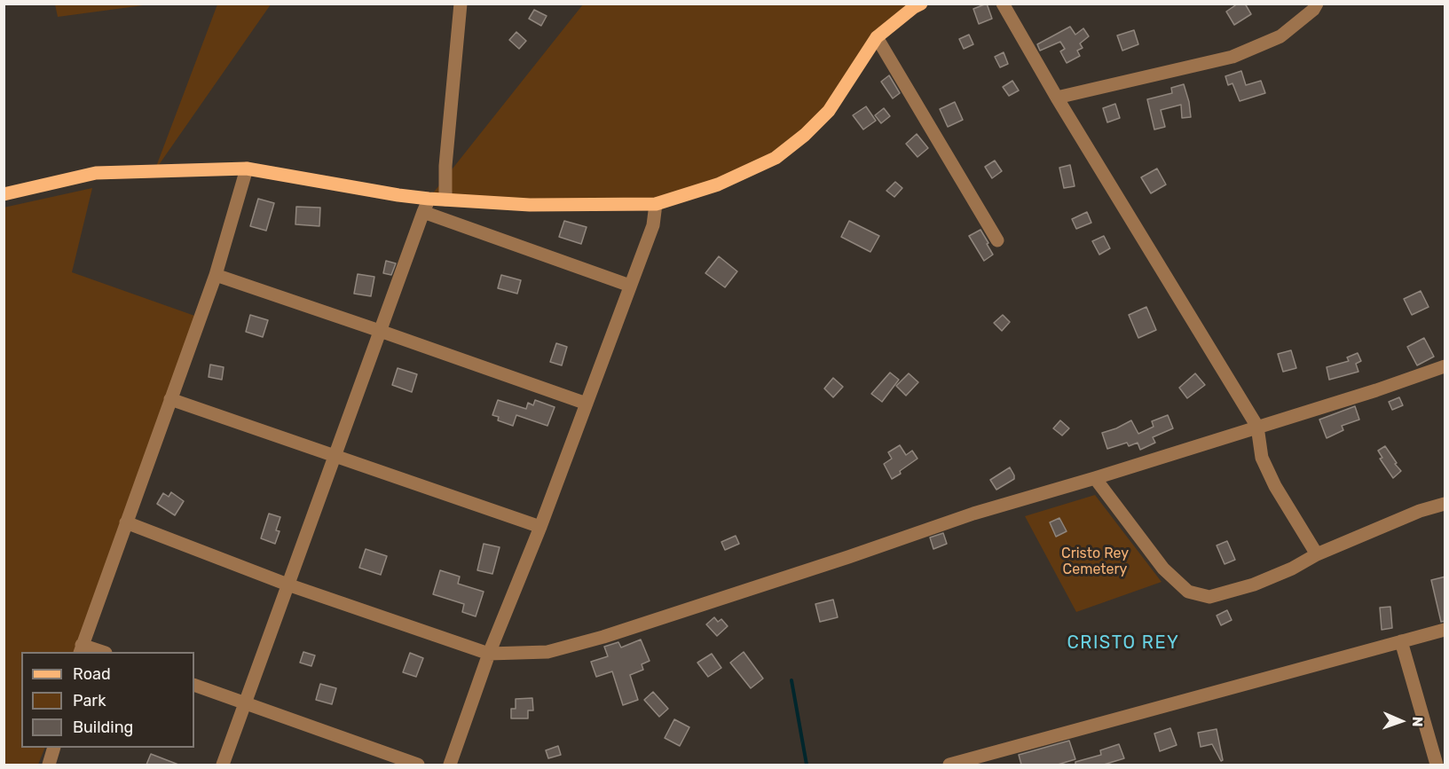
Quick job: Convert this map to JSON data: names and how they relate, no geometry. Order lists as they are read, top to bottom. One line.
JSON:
{"districts":["CRISTO REY"],"parks":["Cristo Rey Cemetery"],"legend":["Road","Park","Building"],"north":"right"}
